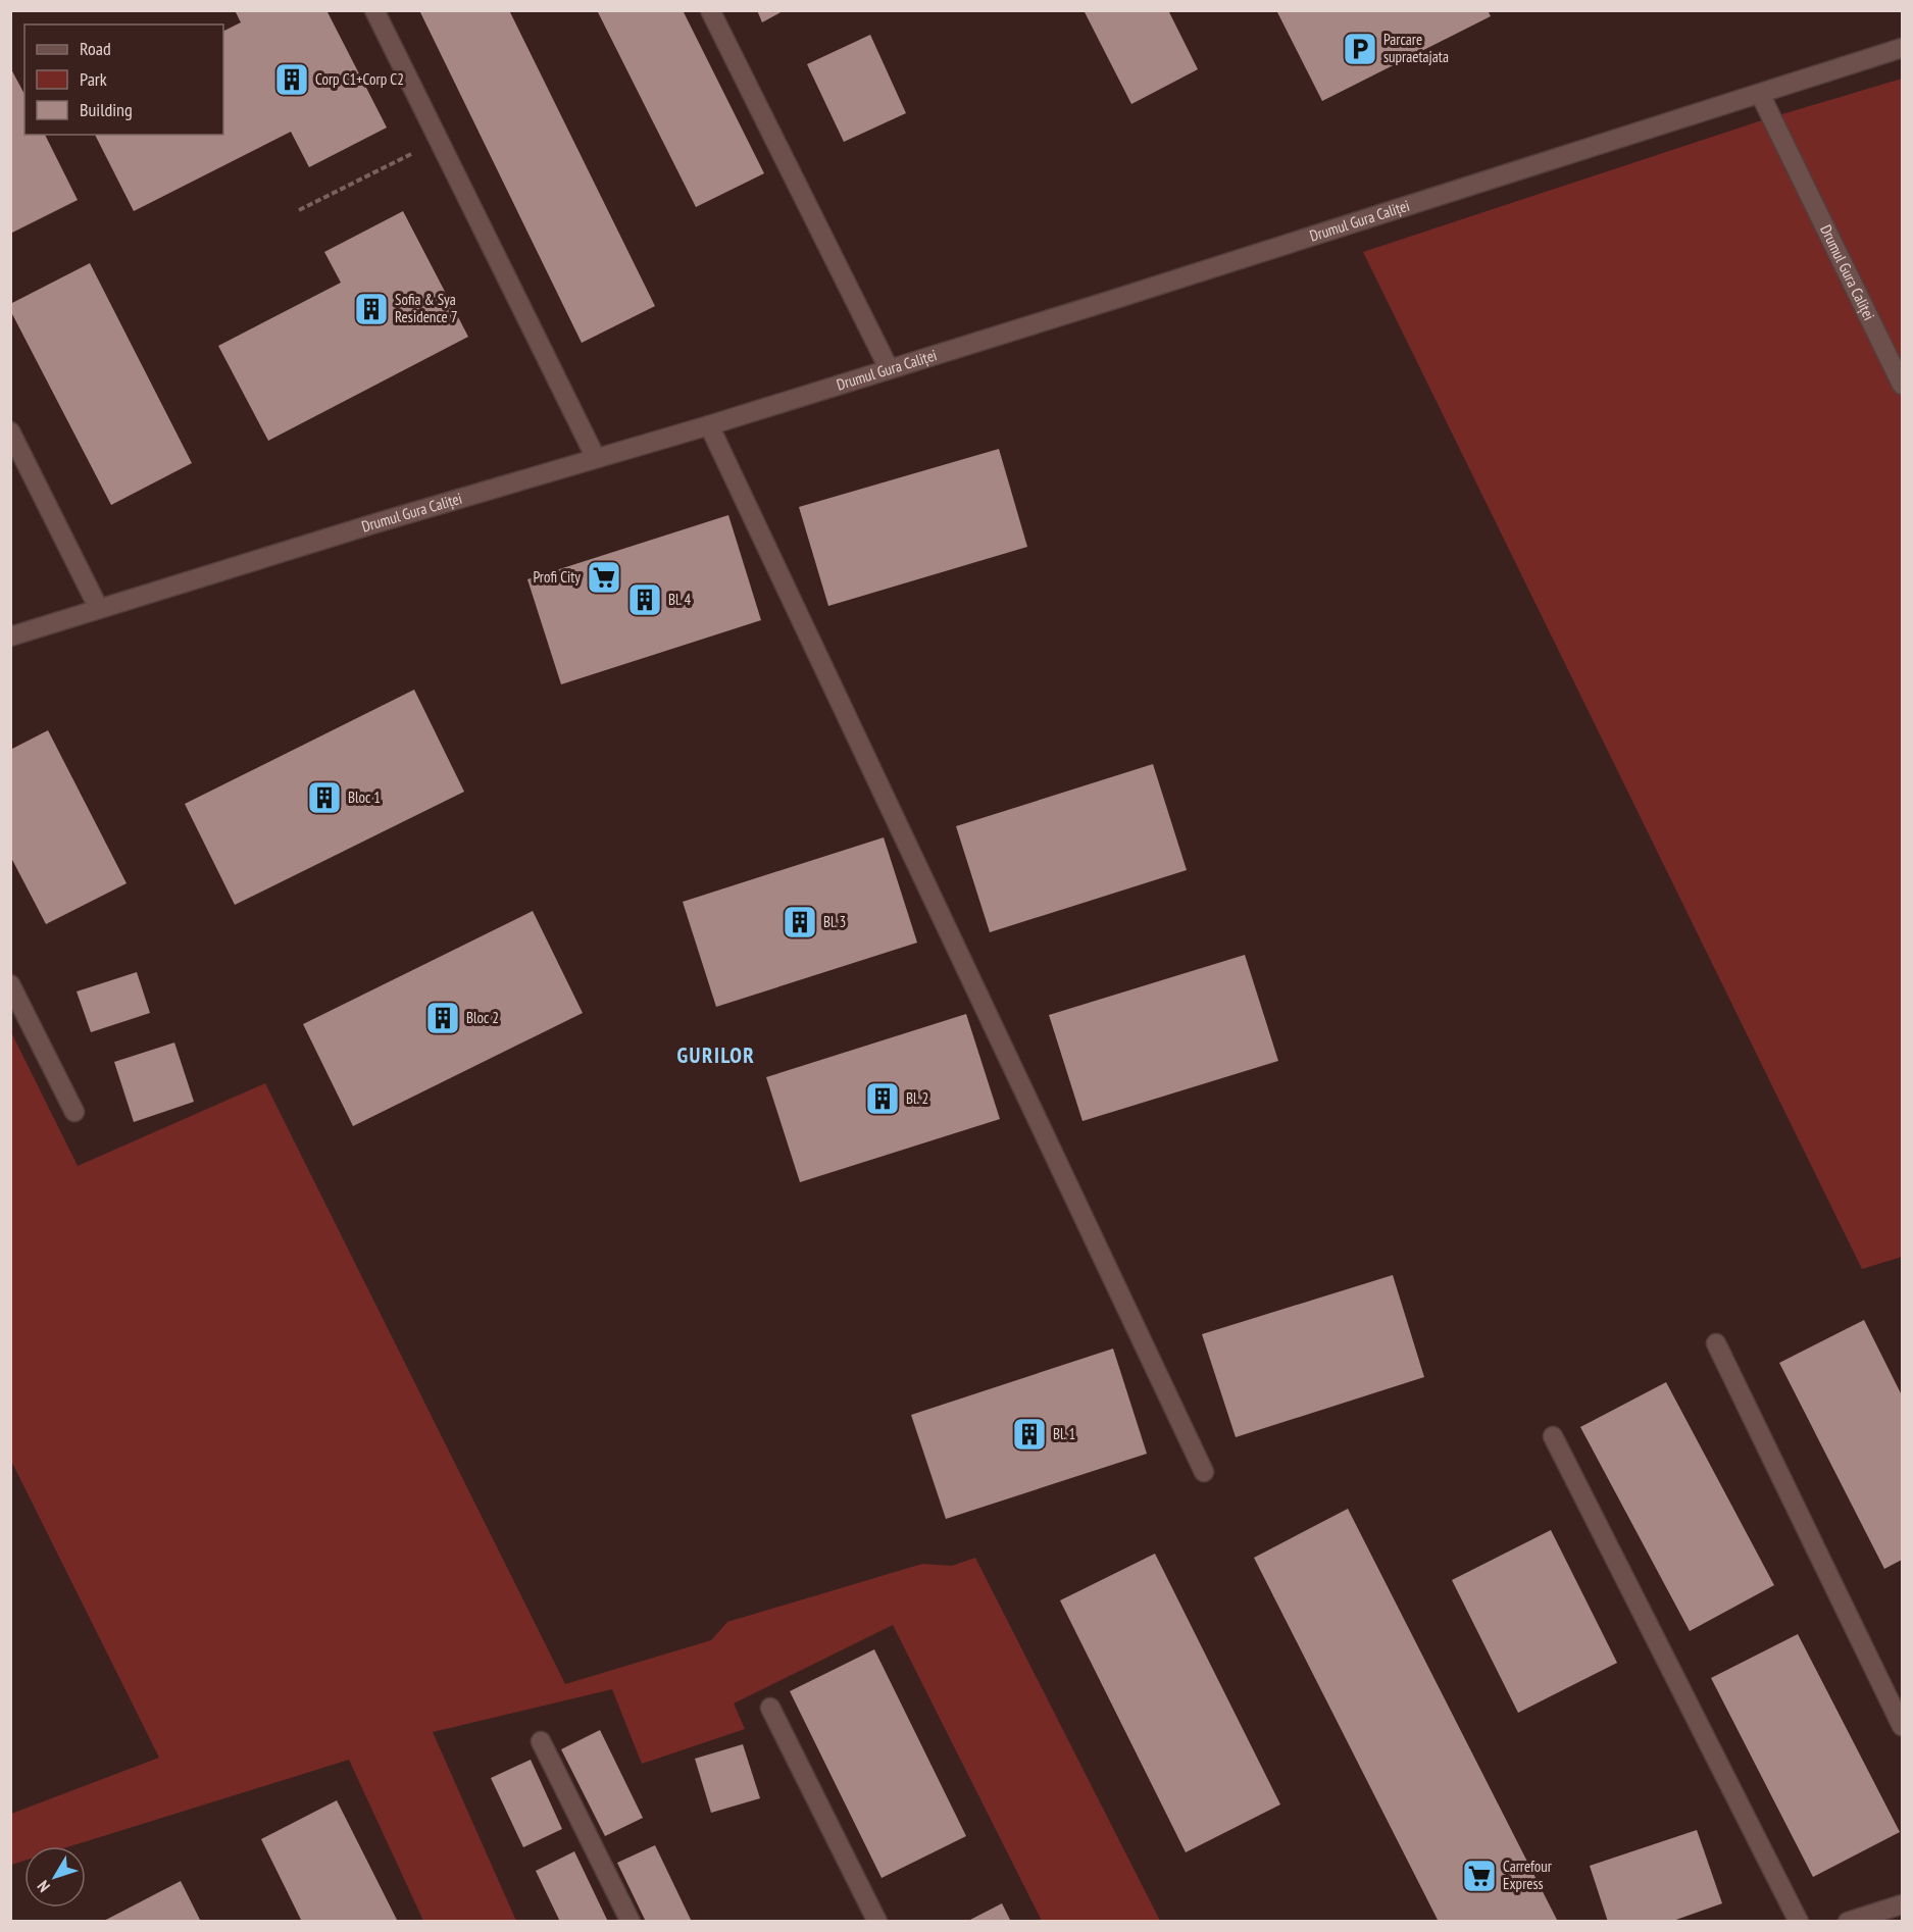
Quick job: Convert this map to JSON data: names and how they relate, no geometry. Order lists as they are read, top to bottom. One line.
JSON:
{"streets":{"street":["Drumul Gura Caliței"]},"districts":["GURILOR"],"places":{"parking":["Parcare supraetajata"],"building":["Corp C1+Corp C2","Sofia & Sya Residence 7","Bl. 4","Bloc 1","Bl. 3","Bloc 2","Bl. 2","Bl. 1"],"supermarket":["Profi City","Carrefour Express"]},"legend":["Road","Park","Building"],"north":"bottom left"}
